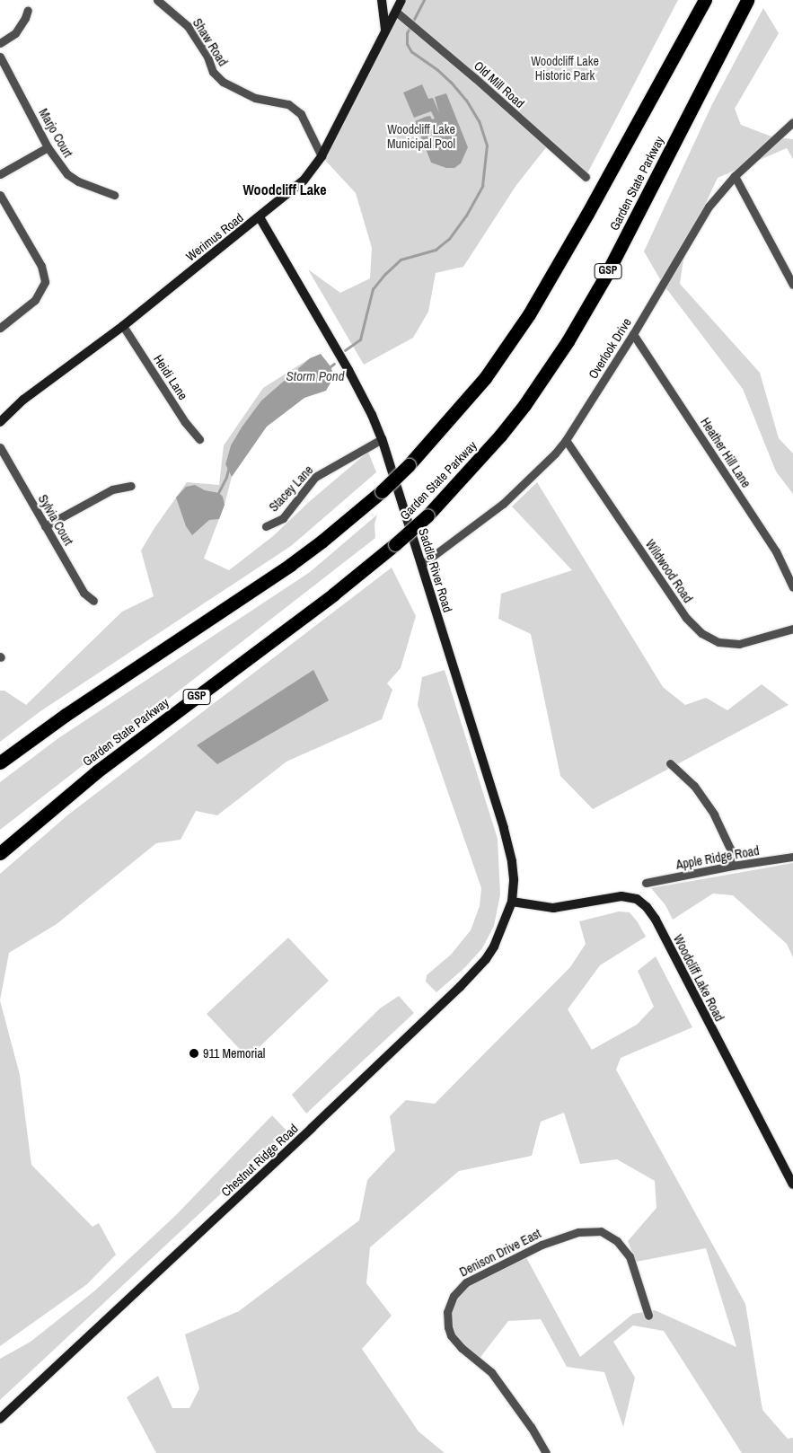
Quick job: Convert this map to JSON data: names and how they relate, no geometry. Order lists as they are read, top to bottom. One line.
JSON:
{"streets":{"highway":["Garden State Parkway","GSP"],"main road":["Werimus Road","Saddle River Road","Woodcliff Lake Road","Chestnut Ridge Road"],"street":["Shaw Road","Old Mill Road","Marjo Court","Overlook Drive","Heidi Lane","Heather Hill Lane","Stacey Lane","Sylvia Court","Wildwood Road","Apple Ridge Road","Denison Drive East"]},"crossings":[["Shaw Road","Werimus Road"],["Old Mill Road","Werimus Road"],["Werimus Road","Heidi Lane"],["Werimus Road","Saddle River Road"],["Overlook Drive","Heather Hill Lane"],["Overlook Drive","Saddle River Road"],["Overlook Drive","Wildwood Road"],["Stacey Lane","Saddle River Road"],["Saddle River Road","Woodcliff Lake Road"],["Saddle River Road","Chestnut Ridge Road"],["Woodcliff Lake Road","Chestnut Ridge Road"]],"districts":["Woodcliff Lake"],"water":["Storm Pond"],"parks":["Woodcliff Lake Historic Park","Woodcliff Lake Municipal Pool"],"places":["911 Memorial"]}
